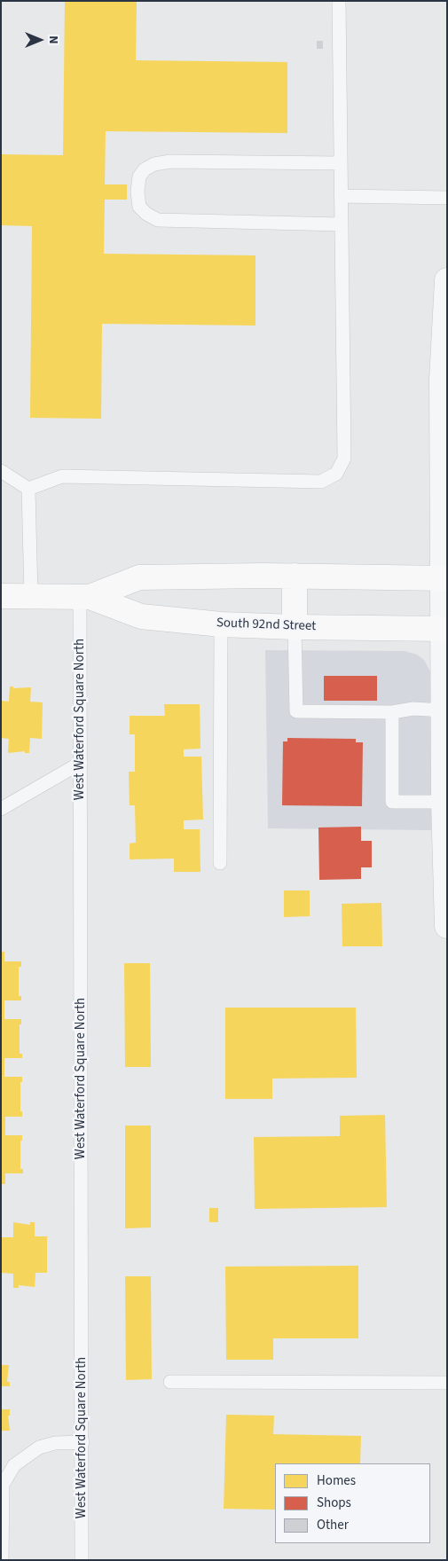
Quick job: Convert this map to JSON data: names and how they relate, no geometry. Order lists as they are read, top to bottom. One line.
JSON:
{"streets":{"main road":["South 92nd Street"],"lane":["West Waterford Square North"]},"crossings":[["South 92nd Street","West Waterford Square North"]],"legend":["Homes","Shops","Other"],"north":"right"}
